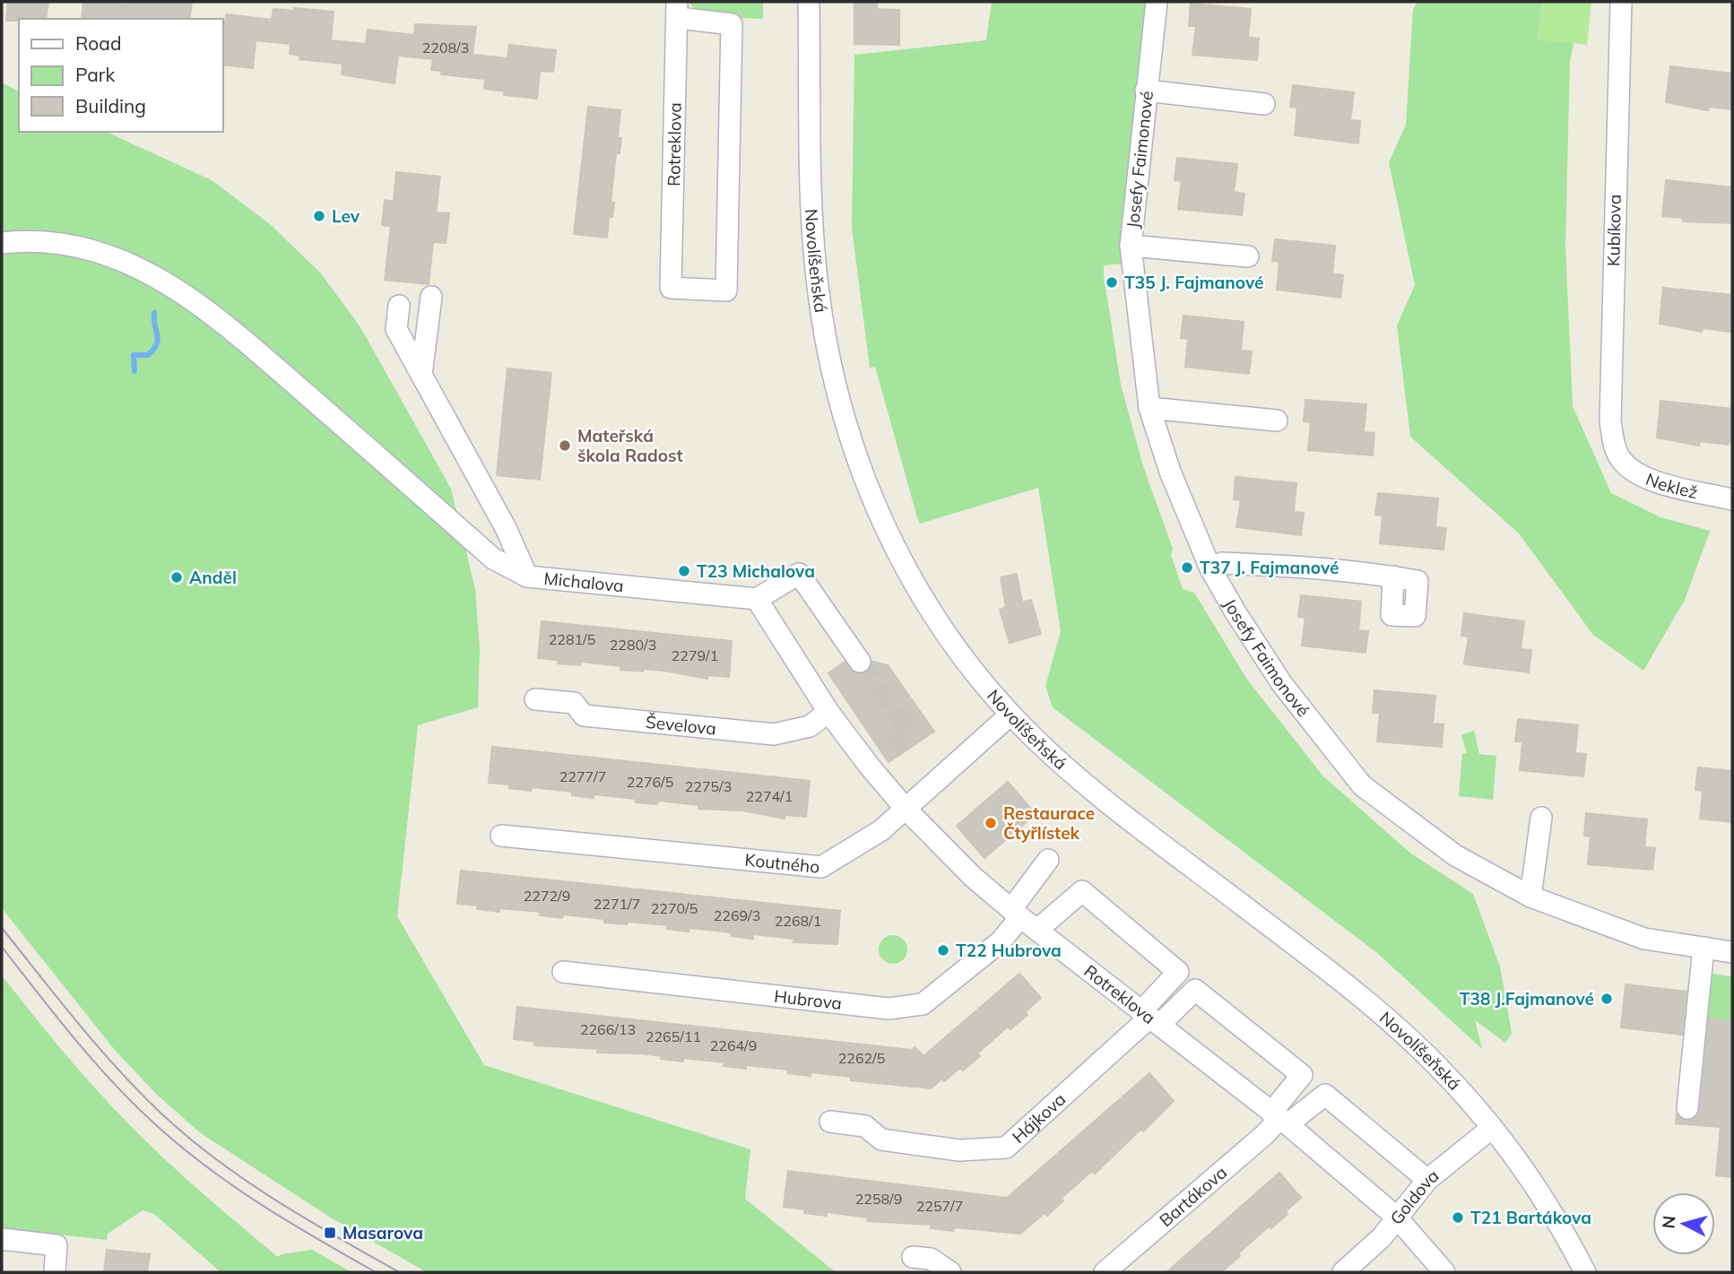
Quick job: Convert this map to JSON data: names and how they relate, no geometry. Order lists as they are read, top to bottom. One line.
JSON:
{"streets":{"street":["Rotreklova","Josefy Faimonové","Kubíkova","Novolíšeňská","Neklež","Michalova","Ševelova","Koutného","Hubrova","Hájkova","Bartákova","Goldova"]},"crossings":[["Rotreklova","Michalova"],["Rotreklova","Ševelova"],["Rotreklova","Koutného"],["Rotreklova","Hubrova"],["Rotreklova","Hájkova"],["Rotreklova","Bartákova"],["Rotreklova","Goldova"],["Kubíkova","Neklež"],["Novolíšeňská","Koutného"],["Novolíšeňská","Goldova"]],"places":{"other":["Lev","T35 J. Fajmanové","Mateřská škola Radost","T37 J. Fajmanové","T23 Michalova","Anděl","Restaurace Čtyřlístek","T22 Hubrova","T38 J.Fajmanové","T21 Bartákova"],"transit":["Masarova"]},"house_numbers":["2208/3","2281/5","2280/3","2279/1","2277/7","2276/5","2275/3","2274/1","2272/9","2271/7","2270/5","2269/3","2268/1","2266/13","2265/11","2264/9","2262/5","2258/9","2257/7"],"legend":["Road","Park","Building"],"north":"left"}
